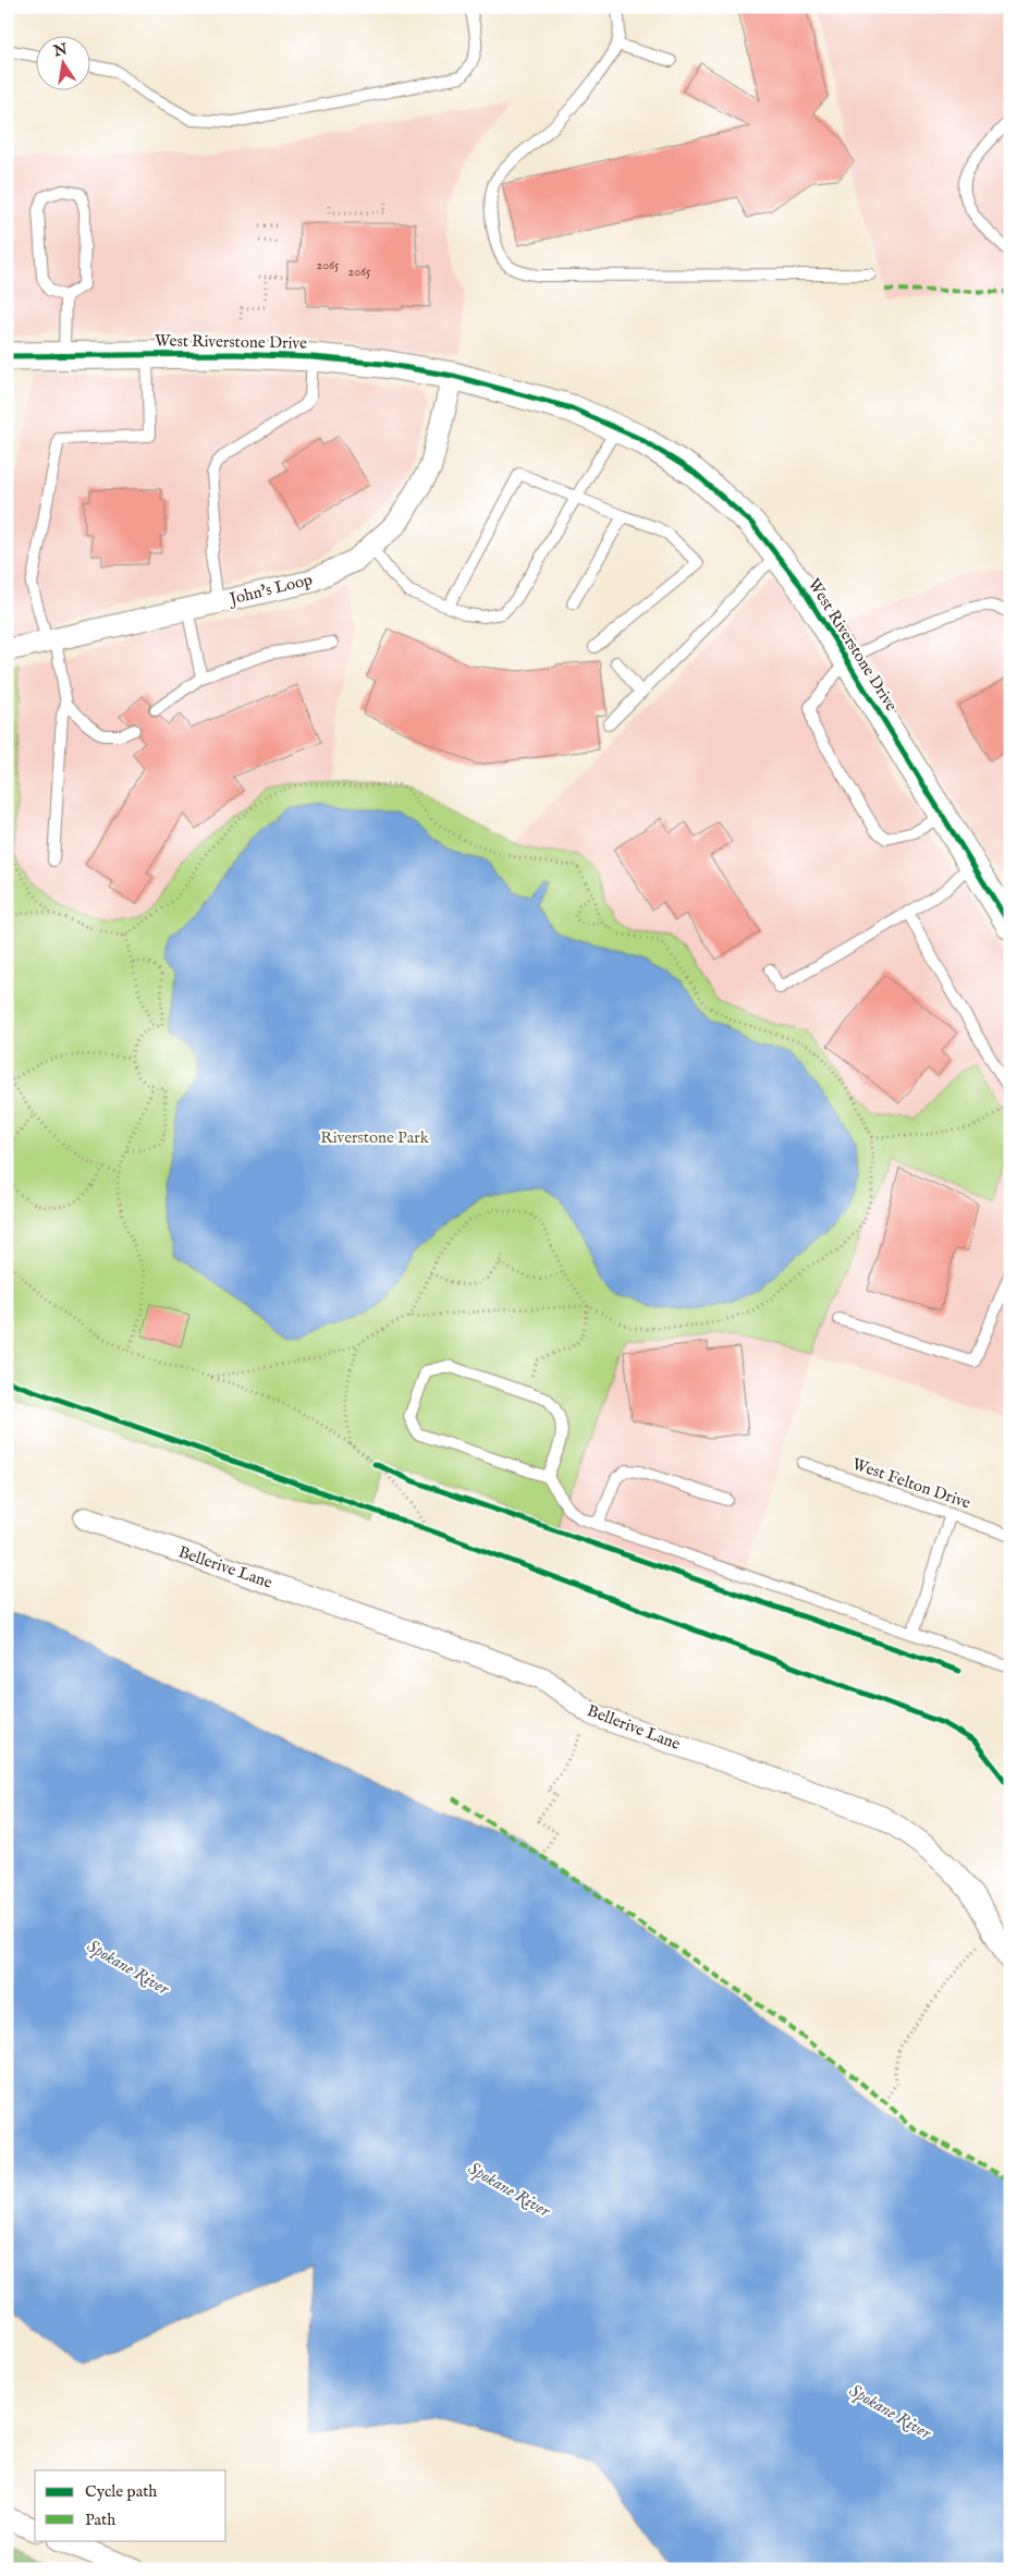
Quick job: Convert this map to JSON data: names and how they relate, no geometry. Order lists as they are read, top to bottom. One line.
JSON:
{"streets":{"street":["West Riverstone Drive","John's Loop","Bellerive Lane"],"lane":["West Felton Drive"]},"crossings":[["West Riverstone Drive","John's Loop"]],"water":["Spokane River"],"parks":["Riverstone Park"],"house_numbers":["2065","2065"],"legend":["Cycle path","Path"],"north":"top"}
